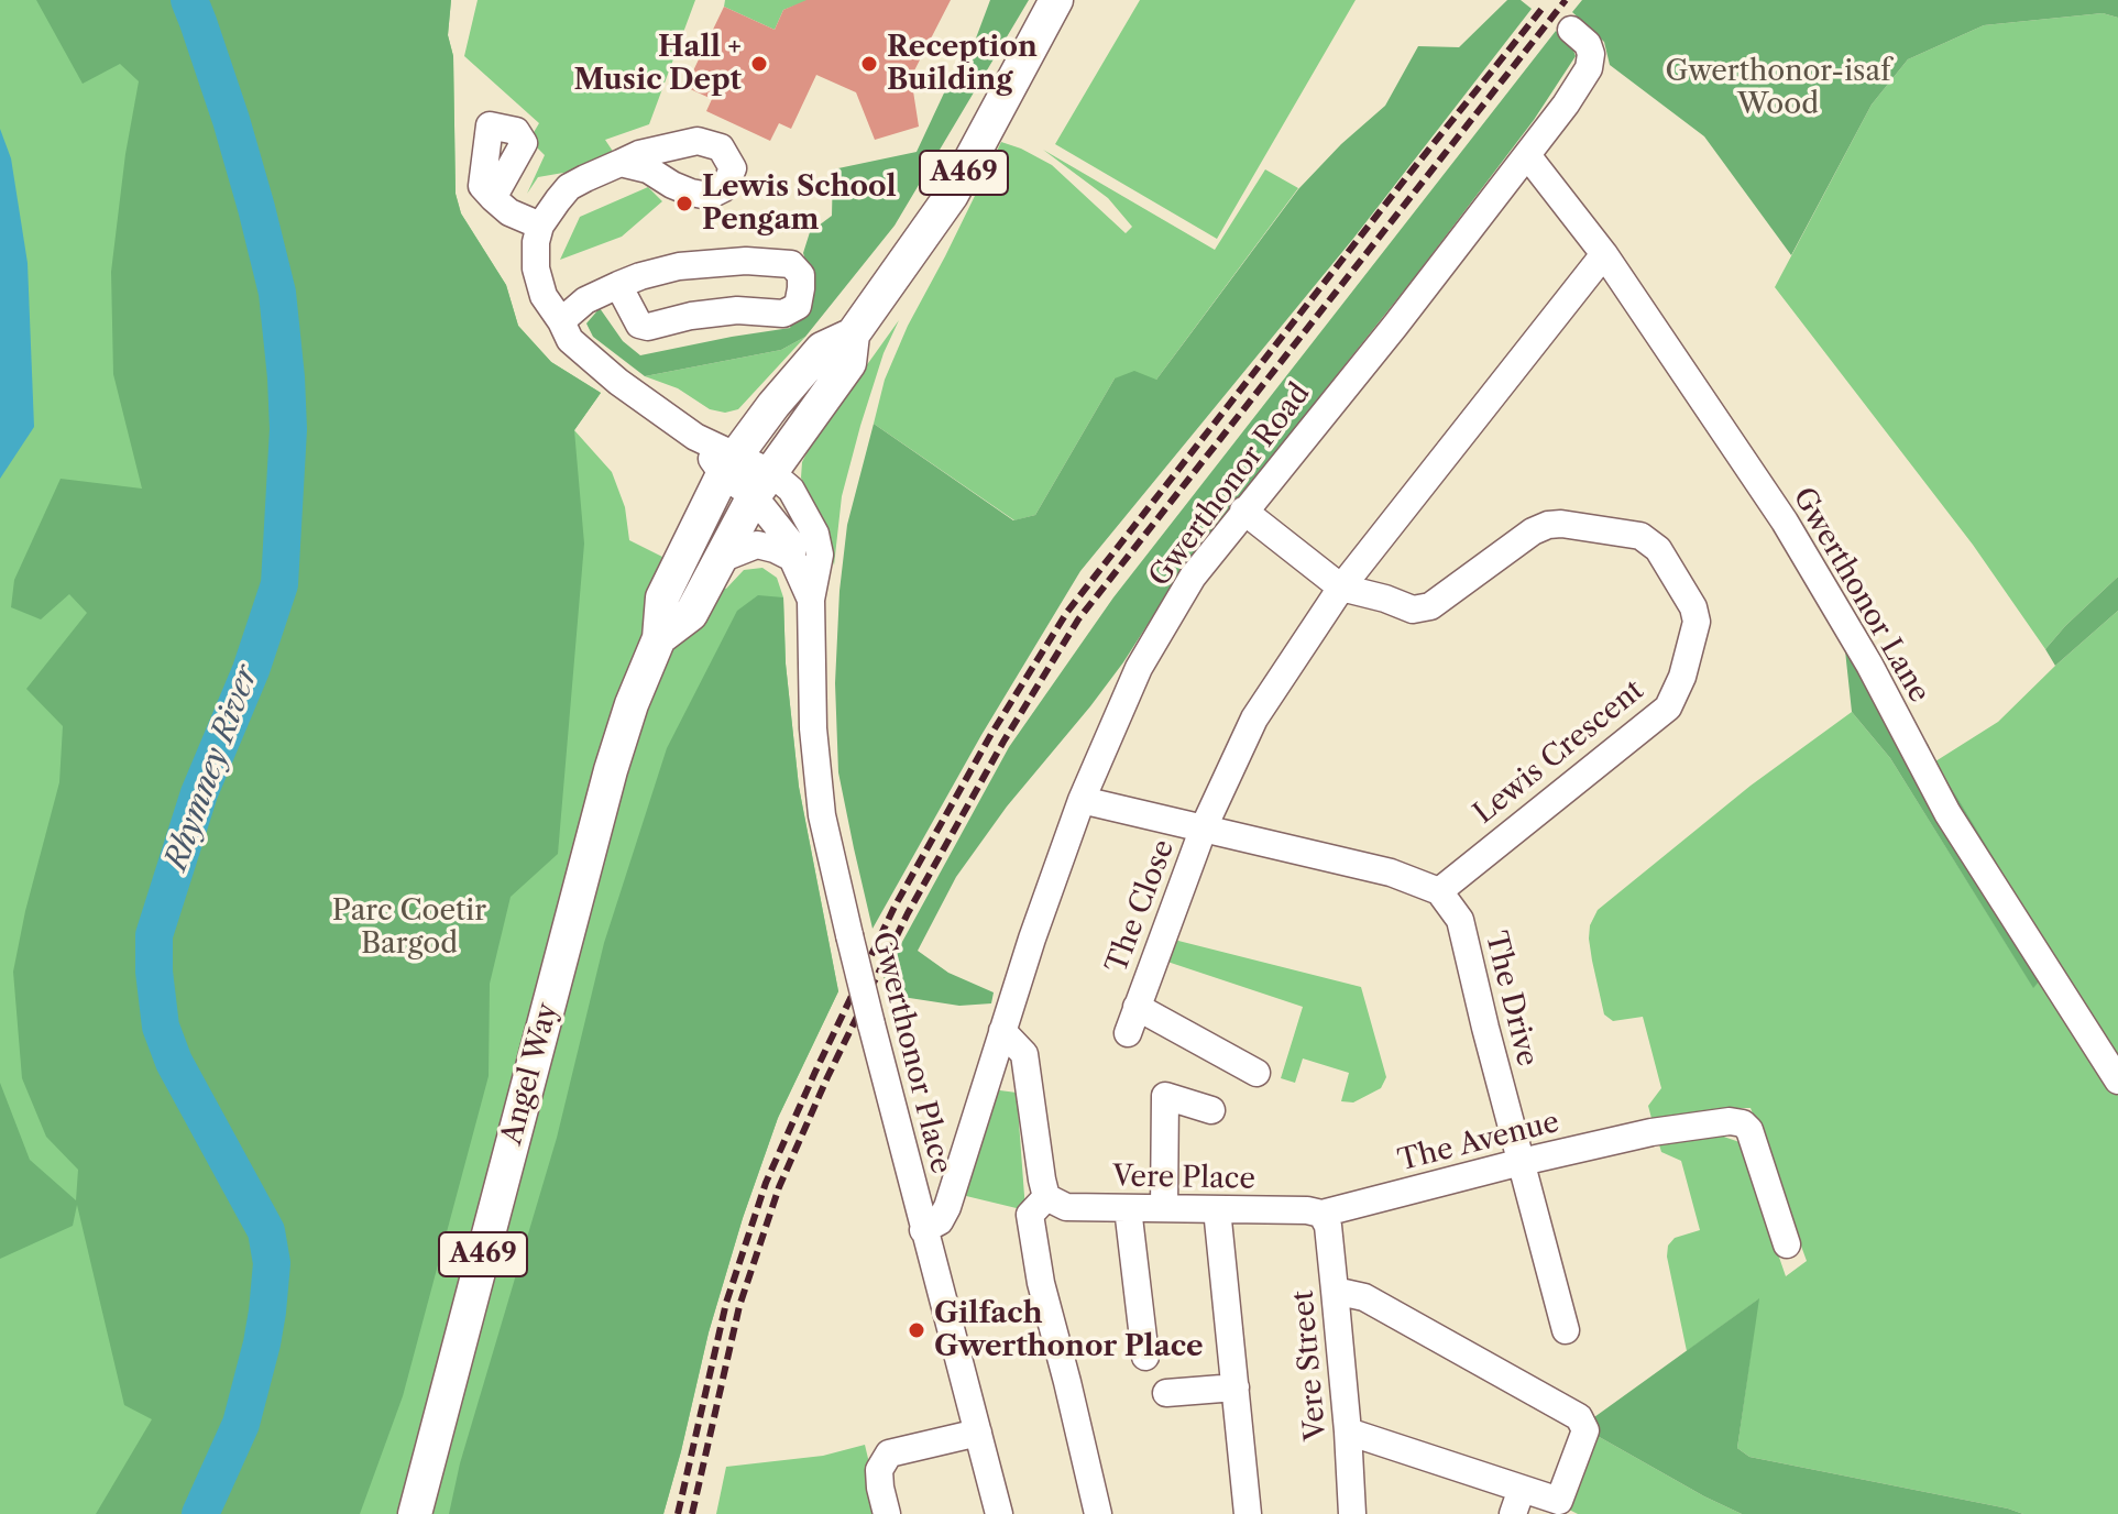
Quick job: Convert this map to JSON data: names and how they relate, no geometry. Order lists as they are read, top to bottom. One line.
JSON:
{"streets":{"main road":["A469","Angel Way"],"street":["Gwerthonor Road","Gwerthonor Lane","Lewis Crescent","The Close","The Drive","Gwerthonor Place","The Avenue","Vere Place","Vere Street"]},"crossings":[["A469","Gwerthonor Place"],["A469","Angel Way"],["Gwerthonor Road","Gwerthonor Lane"],["Gwerthonor Road","Lewis Crescent"],["Gwerthonor Road","Gwerthonor Place"],["Gwerthonor Lane","The Close"],["Lewis Crescent","The Close"],["Lewis Crescent","The Drive"],["The Drive","The Avenue"],["Gwerthonor Place","Angel Way"],["The Avenue","Vere Place"],["The Avenue","Vere Street"],["Vere Place","Vere Street"]],"water":["Rhymney River"],"parks":["Gwerthonor-isaf Wood","Parc Coetir Bargod"],"places":["Hall + Music Dept","Reception Building","Lewis School Pengam","Gilfach Gwerthonor Place"]}
